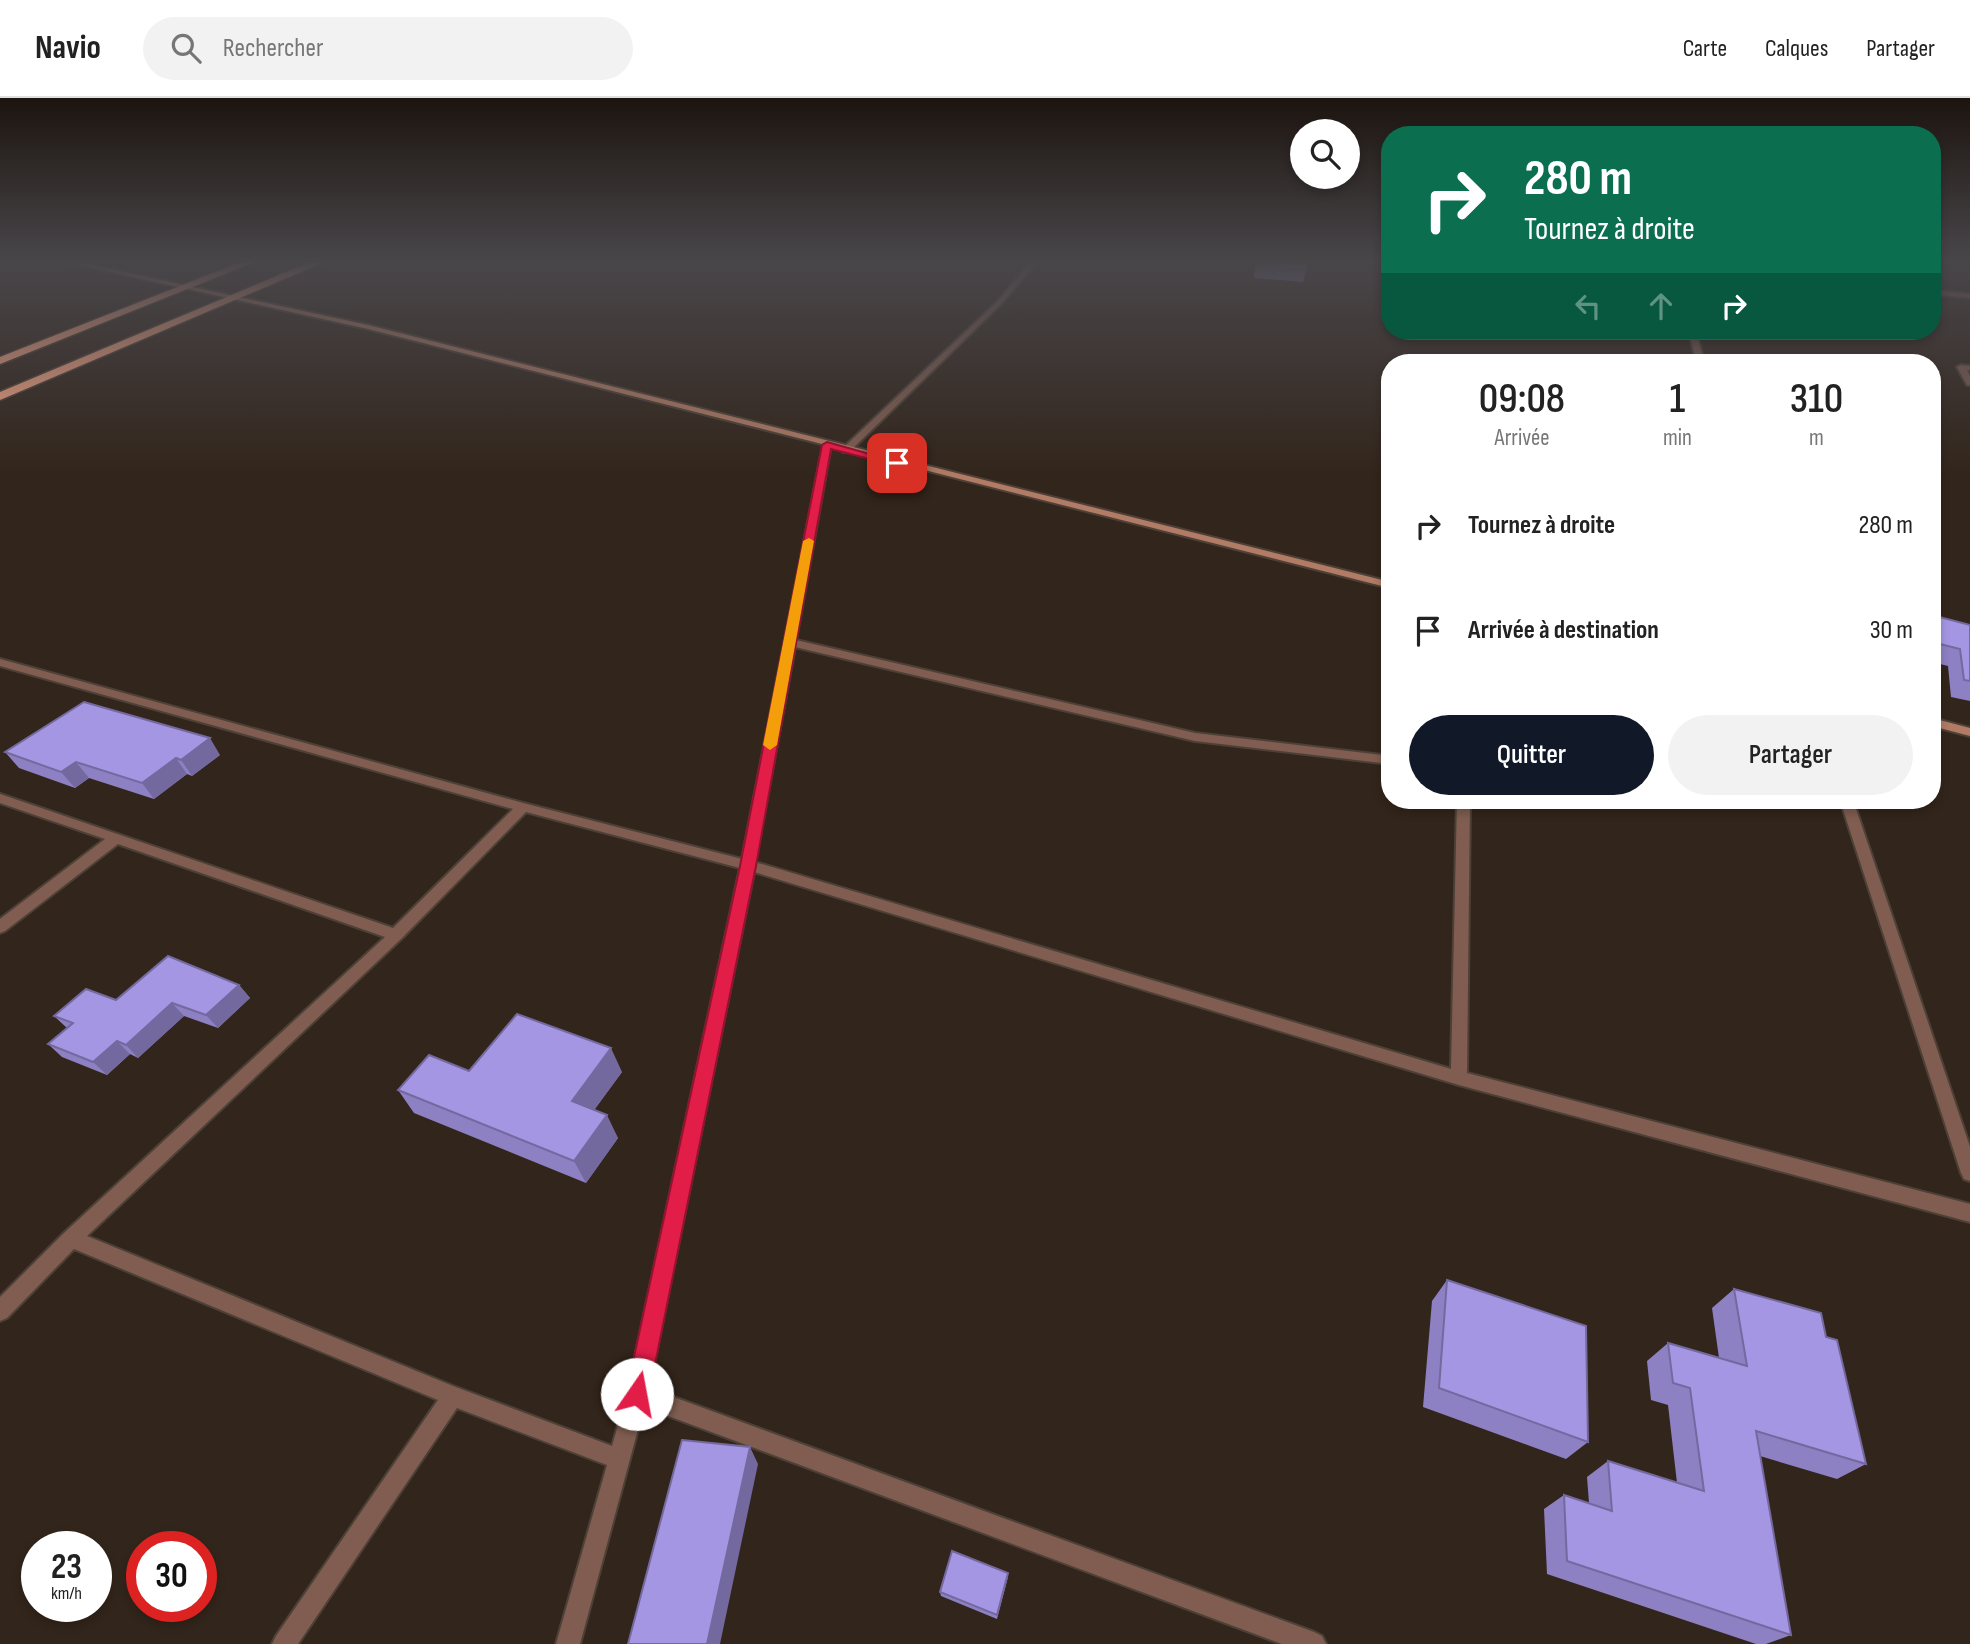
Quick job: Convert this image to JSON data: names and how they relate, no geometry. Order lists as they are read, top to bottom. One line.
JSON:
{"page":{"header":"Navio","search":"Rechercher","nav":["Carte","Calques","Partager"],"turn":["280 m","Tournez à droite"],"eta":["09:08","Arrivée","1","min","310","m"],"list":[{"name":"Tournez à droite","value":"280 m"},{"name":"Arrivée à destination","value":"30 m"}],"buttons":["Quitter","Partager"],"speed":"23 km/h","limit":"30"}}
